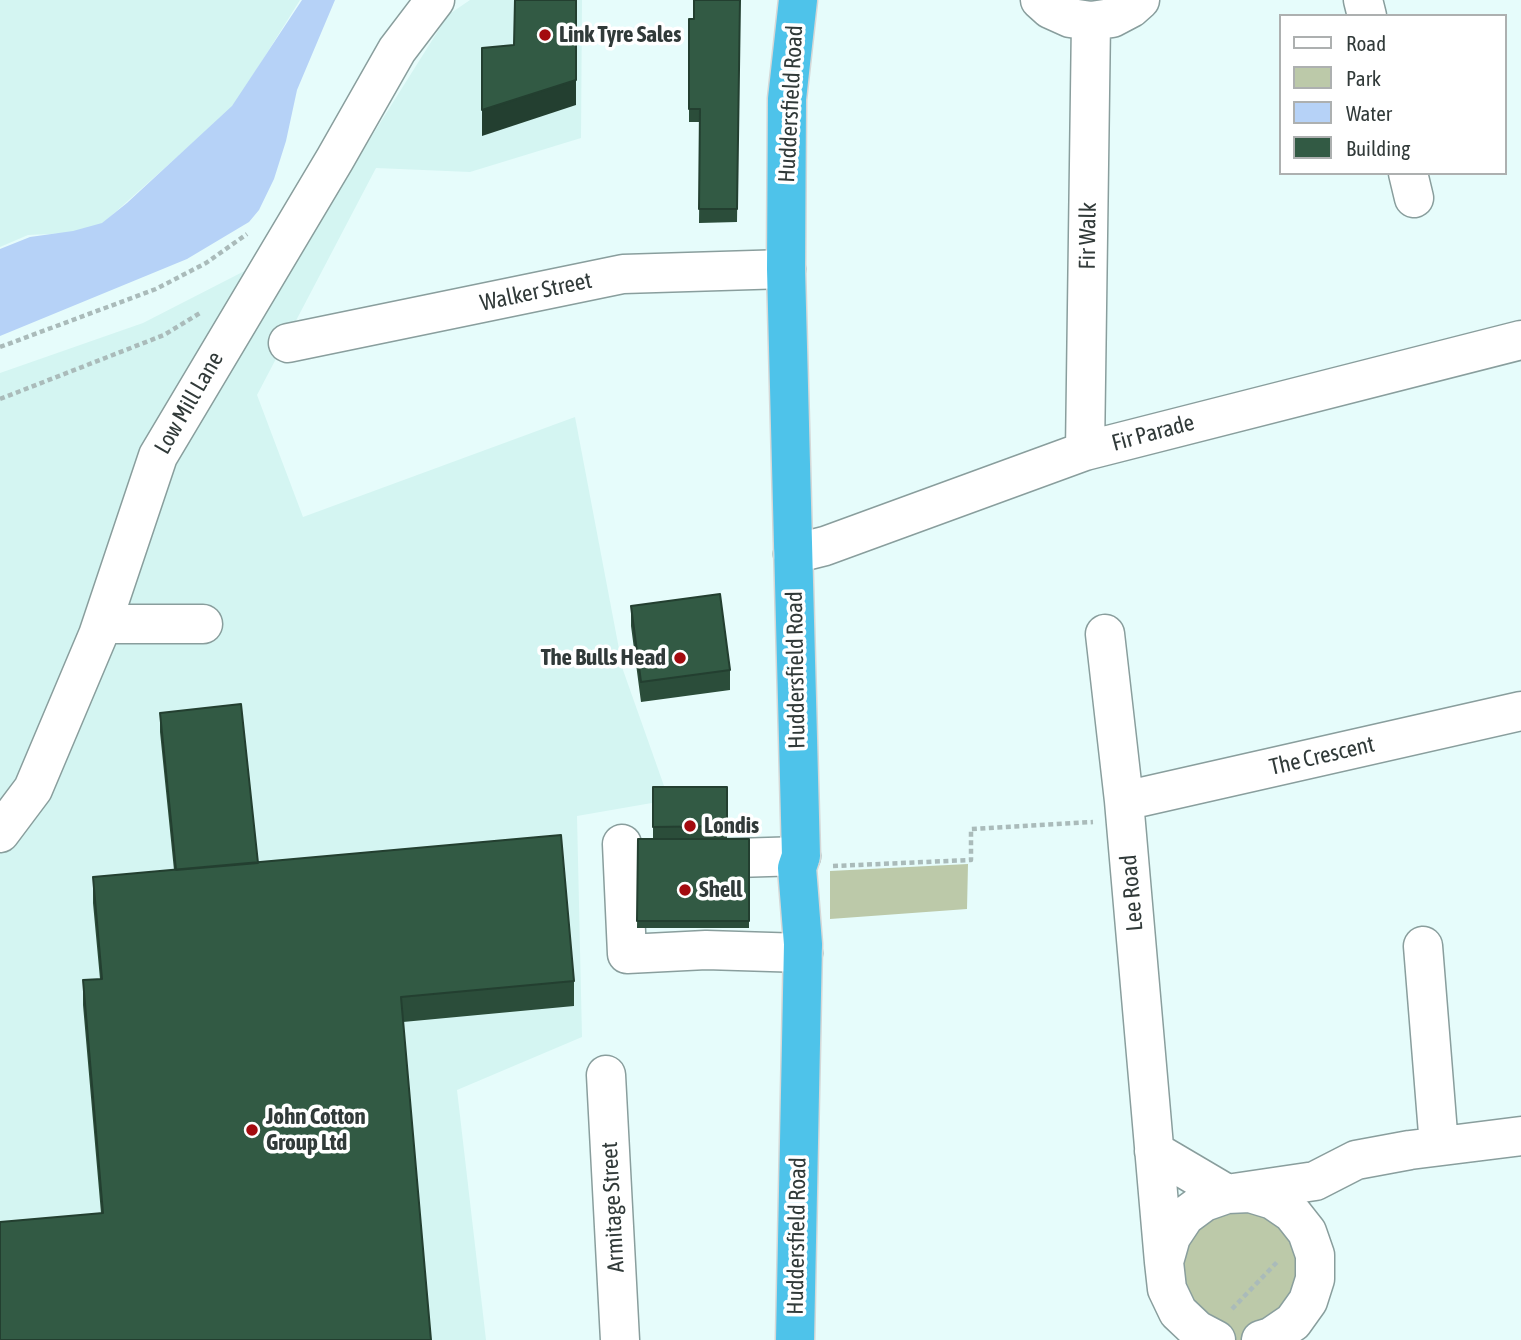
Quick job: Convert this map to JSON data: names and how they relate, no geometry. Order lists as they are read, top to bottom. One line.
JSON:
{"streets":{"highway":["Huddersfield Road"],"street":["Fir Walk","Walker Street","Low Mill Lane","Fir Parade","The Crescent","Lee Road","Armitage Street"]},"crossings":[["Huddersfield Road","Walker Street"],["Huddersfield Road","Fir Parade"],["Fir Walk","Fir Parade"],["The Crescent","Lee Road"]],"places":["Link Tyre Sales","The Bulls Head","Londis","Shell","John Cotton Group Ltd"],"legend":["Road","Park","Water","Building"]}
